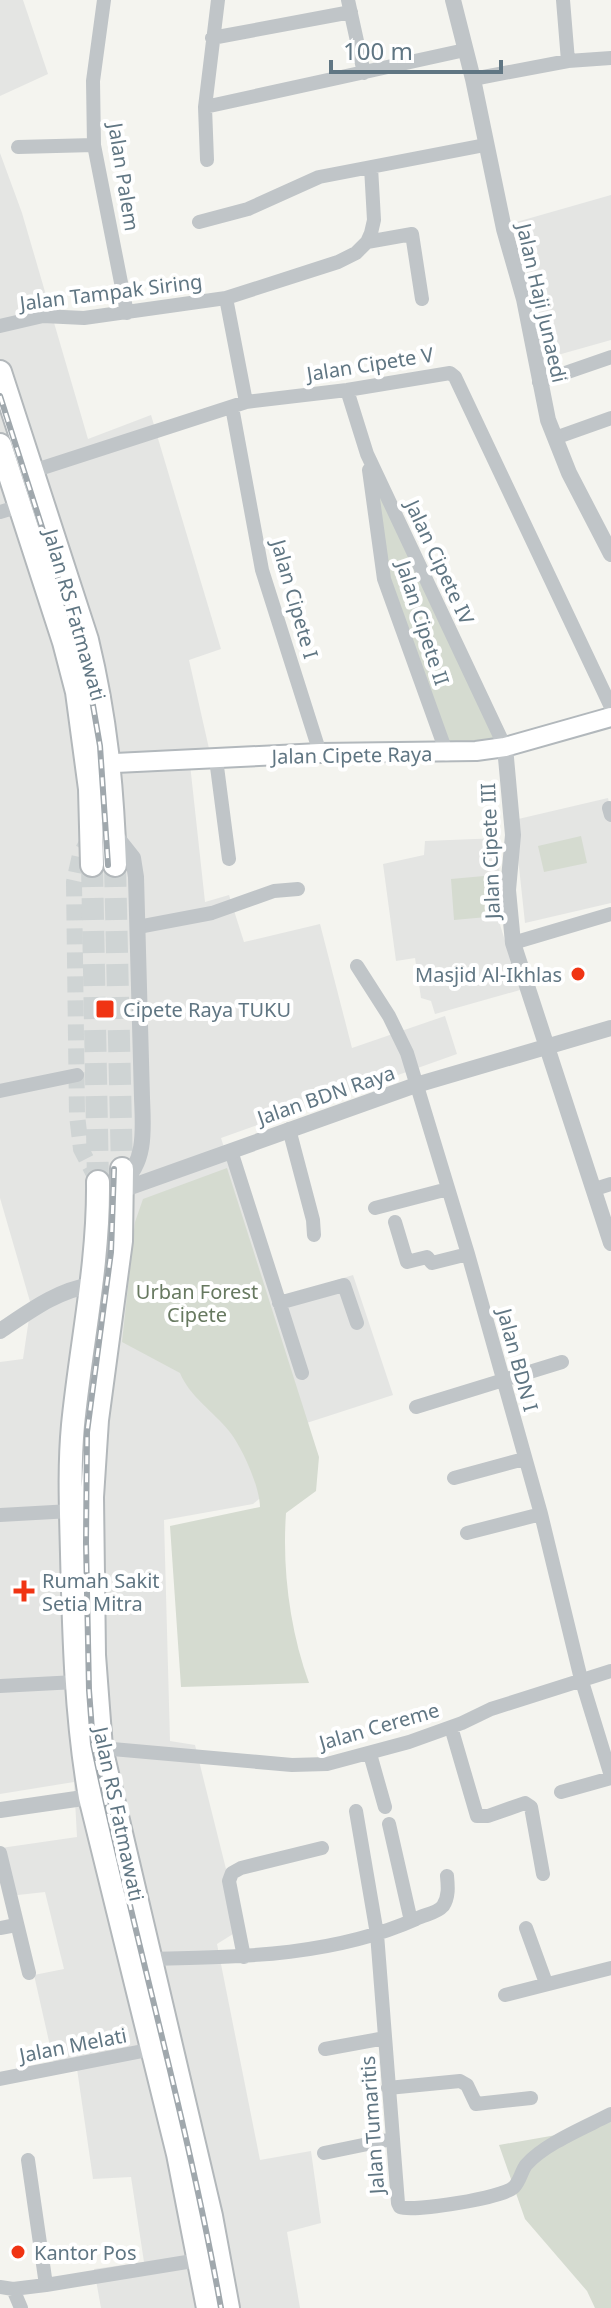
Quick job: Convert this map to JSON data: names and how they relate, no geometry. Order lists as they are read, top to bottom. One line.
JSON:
{"streets":{"main road":["Jalan RS Fatmawati","Jalan Cipete Raya"],"street":["Jalan Palem","Jalan Tampak Siring","Jalan Haji Junaedi","Jalan Cipete V","Jalan Cipete IV","Jalan Cipete I","Jalan Cipete II","Jalan Cipete III","Jalan BDN Raya","Jalan BDN I","Jalan Cereme","Jalan Melati","Jalan Tumaritis"]},"crossings":[["Jalan Palem","Jalan Tampak Siring"],["Jalan Tampak Siring","Jalan Cipete I"],["Jalan Cipete V","Jalan Cipete IV"],["Jalan Cipete V","Jalan Cipete I"],["Jalan Cipete V","Jalan RS Fatmawati"],["Jalan Cipete IV","Jalan Cipete II"],["Jalan Cipete IV","Jalan Cipete Raya"],["Jalan Cipete IV","Jalan Cipete III"],["Jalan Cipete I","Jalan Cipete Raya"],["Jalan RS Fatmawati","Jalan Cipete Raya"],["Jalan RS Fatmawati","Jalan BDN Raya"],["Jalan RS Fatmawati","Jalan Cereme"],["Jalan RS Fatmawati","Jalan Melati"],["Jalan Cipete II","Jalan Cipete Raya"],["Jalan Cipete Raya","Jalan Cipete III"],["Jalan Cipete III","Jalan BDN Raya"],["Jalan BDN Raya","Jalan BDN I"],["Jalan BDN I","Jalan Cereme"]],"parks":["Urban Forest Cipete"],"places":{"other":["Masjid Al-Ikhlas","Kantor Pos"],"transit":["Cipete Raya TUKU"],"health":["Rumah Sakit Setia Mitra"]},"scale_bar":"100 m"}
